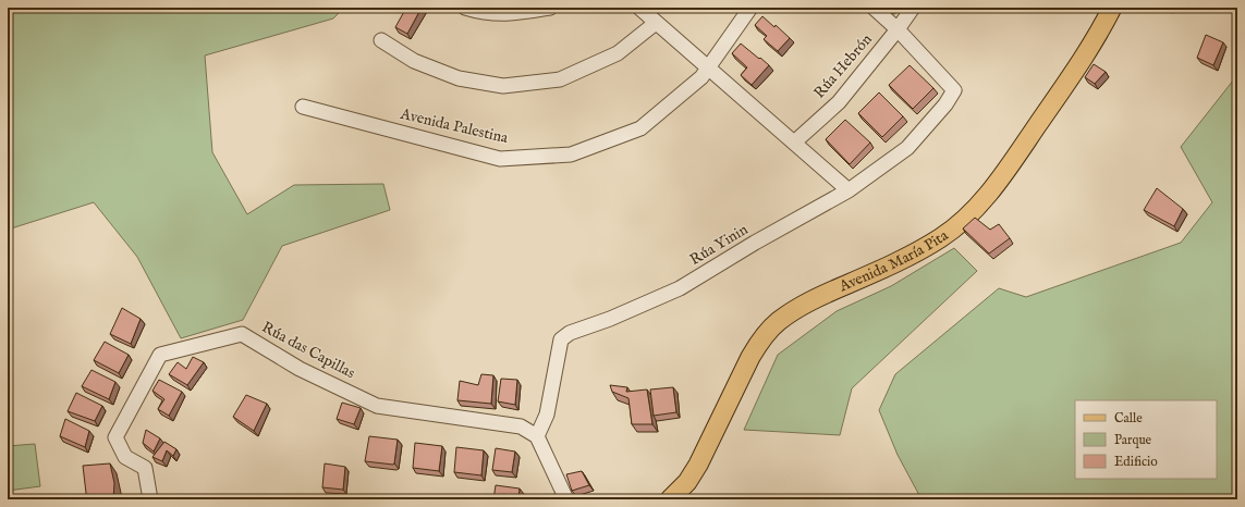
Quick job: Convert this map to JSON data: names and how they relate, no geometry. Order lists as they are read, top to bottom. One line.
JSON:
{"streets":{"main road":["Avenida María Pita"],"street":["Rúa Hebrón","Avenida Palestina","Rúa Yinin","Rúa das Capillas"]},"crossings":[["Rúa Hebrón","Rúa Yinin"],["Rúa Yinin","Rúa das Capillas"]],"legend":["Calle","Parque","Edificio"]}
